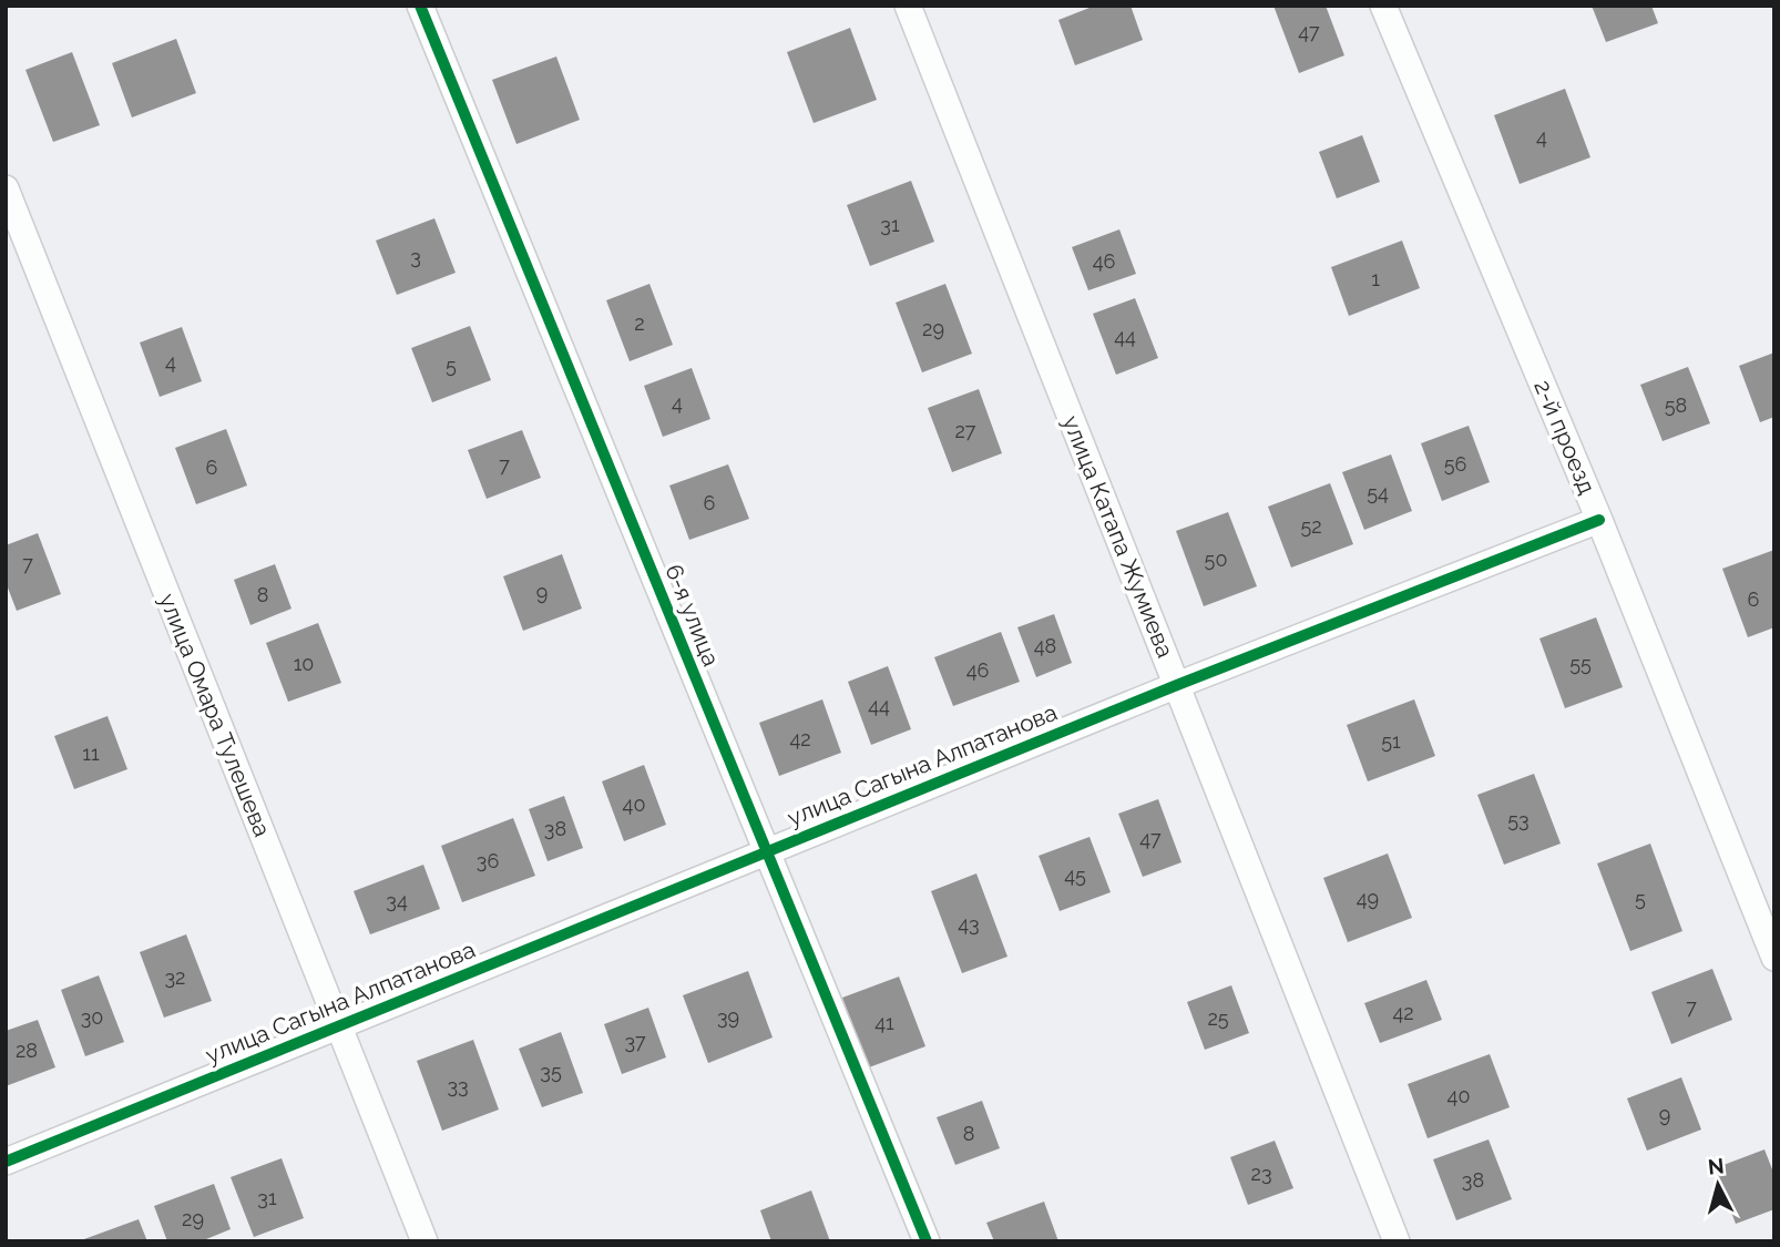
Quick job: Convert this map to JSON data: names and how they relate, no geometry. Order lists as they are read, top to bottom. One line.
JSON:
{"streets":{"street":["2-й проезд","улица Катапа Жумиева","6-я улица","улица Омара Тулешева","улица Сагына Алпатанова"]},"crossings":[["2-й проезд","улица Сагына Алпатанова"],["улица Катапа Жумиева","улица Сагына Алпатанова"],["6-я улица","улица Сагына Алпатанова"],["улица Омара Тулешева","улица Сагына Алпатанова"]],"house_numbers":["47","4","31","3","46","1","2","29","44","4","5","4","58","27","56","7","6","54","6","52","50","7","9","8","6","48","10","55","46","44","42","51","11","40","53","38","47","36","45","49","5","34","43","32","7","42","30","39","25","41","37","28","35","33","40","9","8","23","38","31","29"],"north":"top"}
